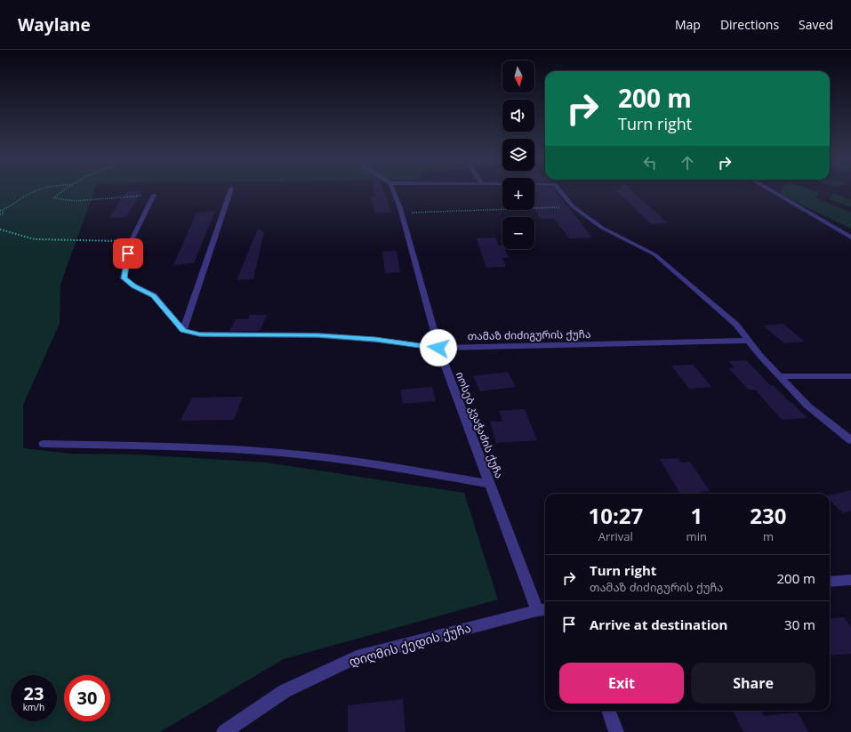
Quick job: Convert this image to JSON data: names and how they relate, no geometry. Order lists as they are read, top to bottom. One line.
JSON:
{"streets":{"street":["თამაზ ძიძიგურის ქუჩა","იოსებ კვაჭაძის ქუჩა","დიღმის ქედის ქუჩა"]},"crossings":[["თამაზ ძიძიგურის ქუჩა","იოსებ კვაჭაძის ქუჩა"],["იოსებ კვაჭაძის ქუჩა","დიღმის ქედის ქუჩა"]],"north":"bottom","page":{"header":"Waylane","nav":["Map","Directions","Saved"],"map_buttons":["+","−"],"turn":["200 m","Turn right"],"eta":["10:27","Arrival","1","min","230","m"],"list":[{"name":"Turn right","note":"თამაზ ძიძიგურის ქუჩა","value":"200 m"},{"name":"Arrive at destination","value":"30 m"}],"buttons":["Exit","Share"],"speed":"23 km/h","limit":"30"}}
